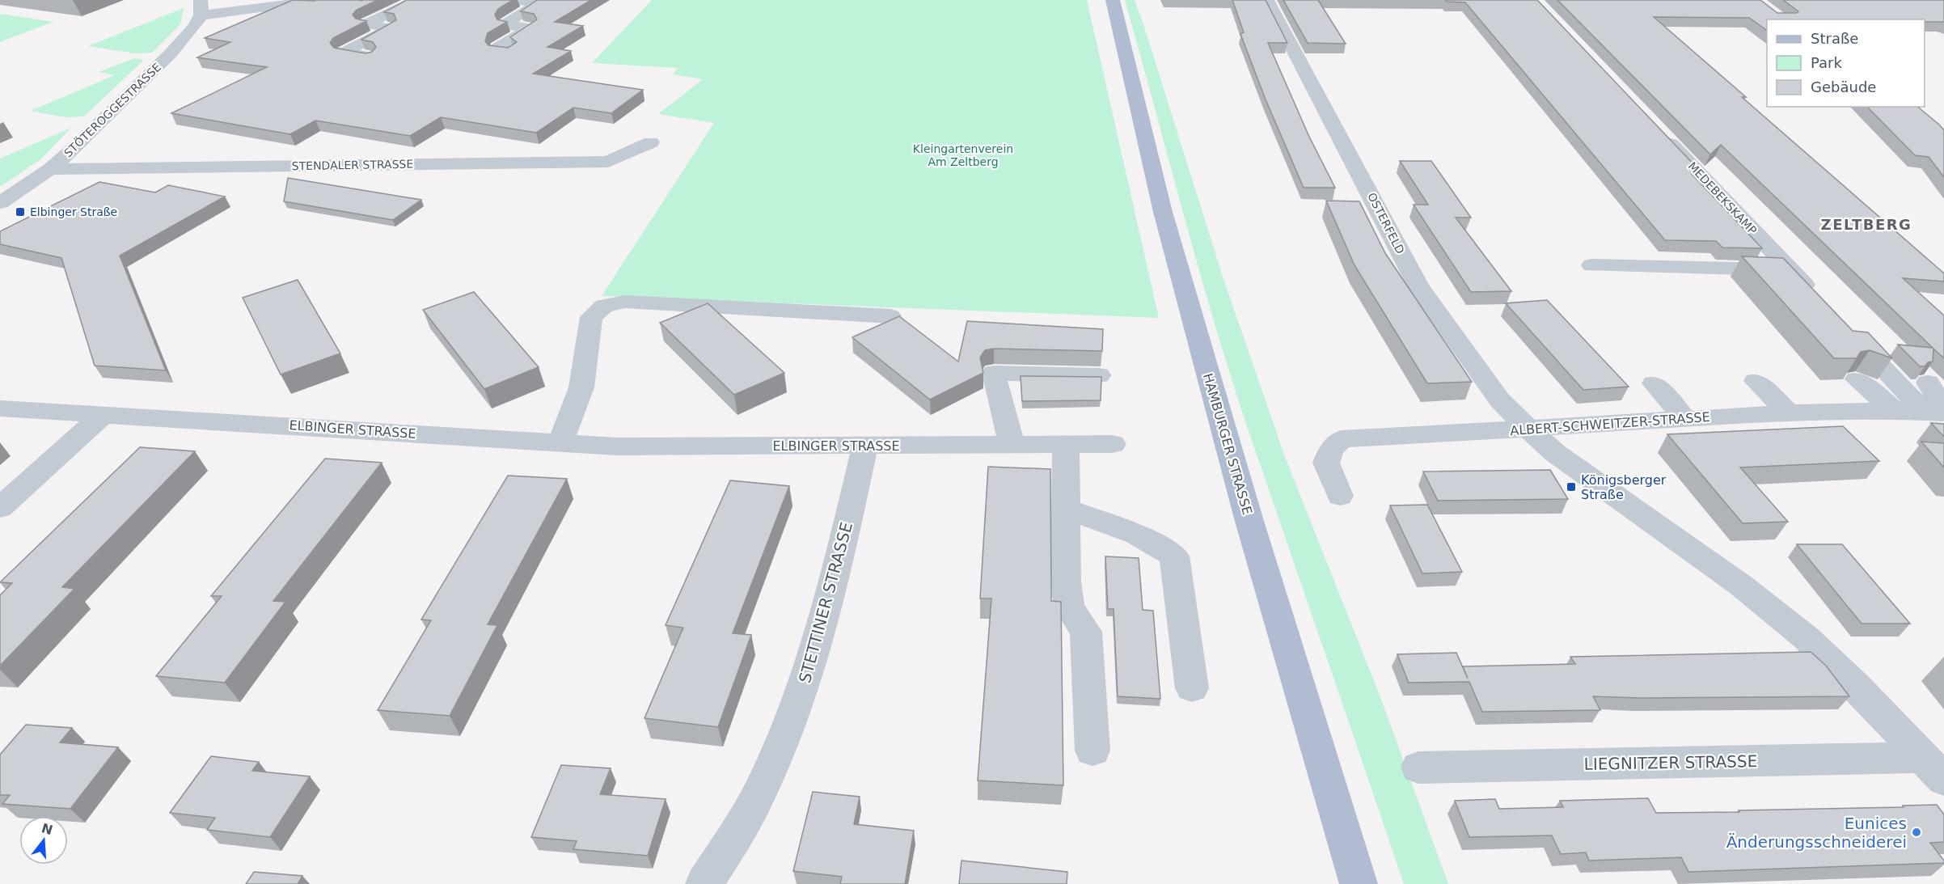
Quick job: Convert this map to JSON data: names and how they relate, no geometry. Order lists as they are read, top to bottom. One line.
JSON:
{"streets":{"main road":["HAMBURGER STRASSE"],"street":["STÖTEROGGESTRASSE","STENDALER STRASSE","MEDEBEKSKAMP","OSTERFELD","ALBERT-SCHWEITZER-STRASSE","ELBINGER STRASSE","STETTINER STRASSE","LIEGNITZER STRASSE"]},"crossings":[["STÖTEROGGESTRASSE","STENDALER STRASSE"],["OSTERFELD","ALBERT-SCHWEITZER-STRASSE"],["ELBINGER STRASSE","STETTINER STRASSE"]],"districts":["ZELTBERG"],"parks":["Kleingartenverein Am Zeltberg"],"places":{"transit":["Elbinger Straße","Königsberger Straße"],"other":["Eunices Änderungsschneiderei"]},"legend":["Straße","Park","Gebäude"],"north":"top"}
